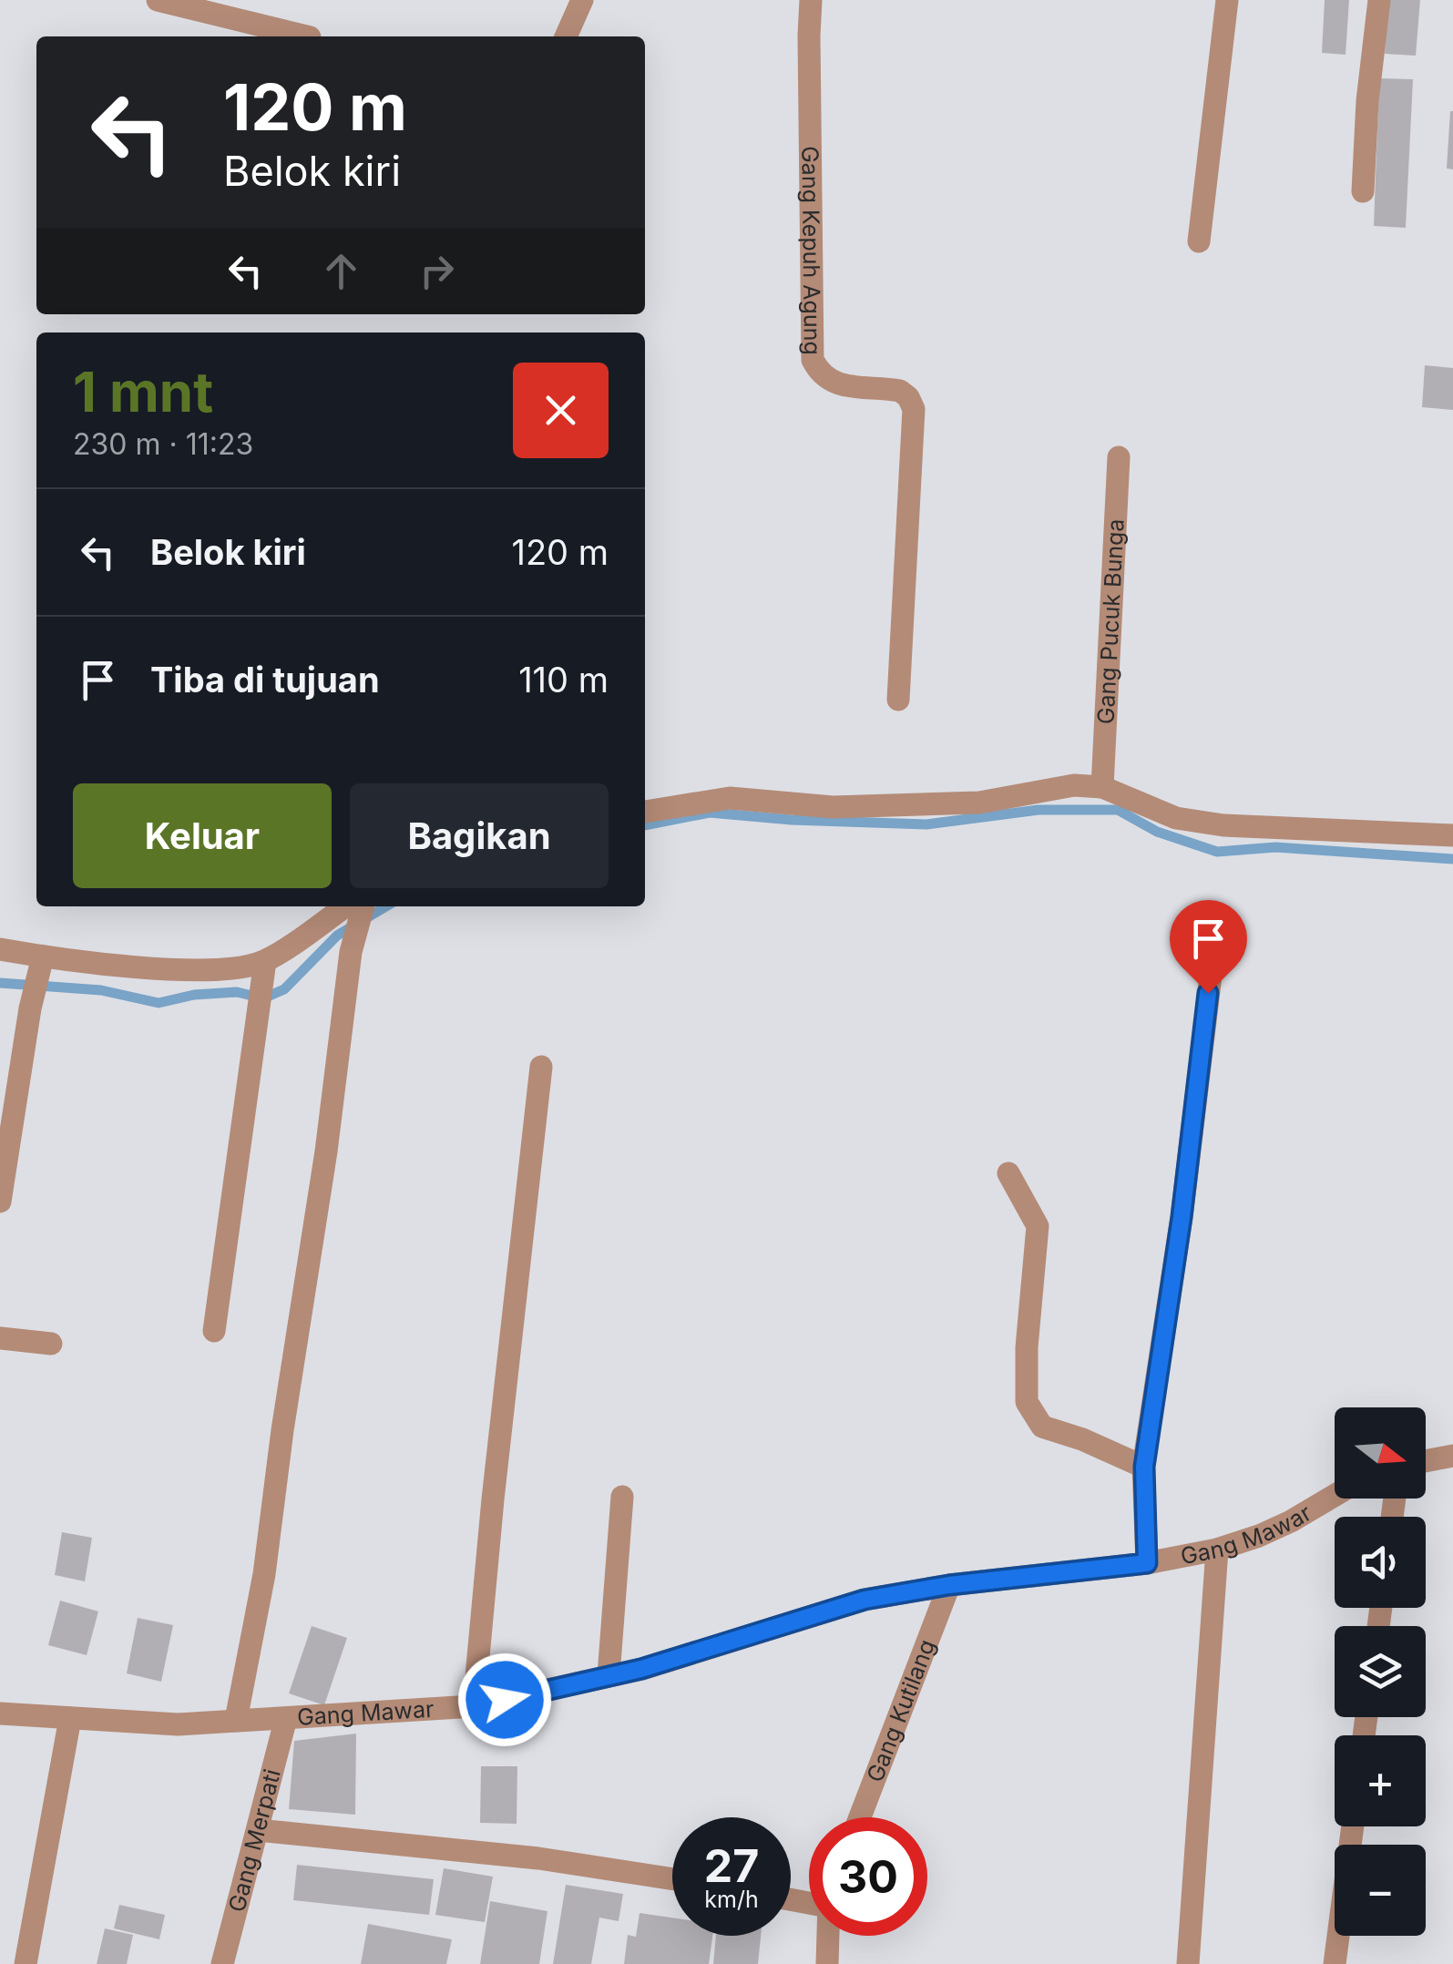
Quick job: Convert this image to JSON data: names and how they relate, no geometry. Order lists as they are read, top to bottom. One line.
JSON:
{"streets":{"street":["Gang Kepuh Agung","Gang Pucuk Bunga","Gang Mawar","Gang Kutilang","Gang Merpati"]},"crossings":[["Gang Mawar","Gang Kutilang"],["Gang Mawar","Gang Merpati"]],"north":"right","page":{"turn":["120 m","Belok kiri"],"heading":["1 mnt","230 m · 11:23"],"list":[{"name":"Belok kiri","value":"120 m"},{"name":"Tiba di tujuan","value":"110 m"}],"buttons":["Keluar","Bagikan"],"map_buttons":["+","−"],"speed":"27 km/h","limit":"30"}}
